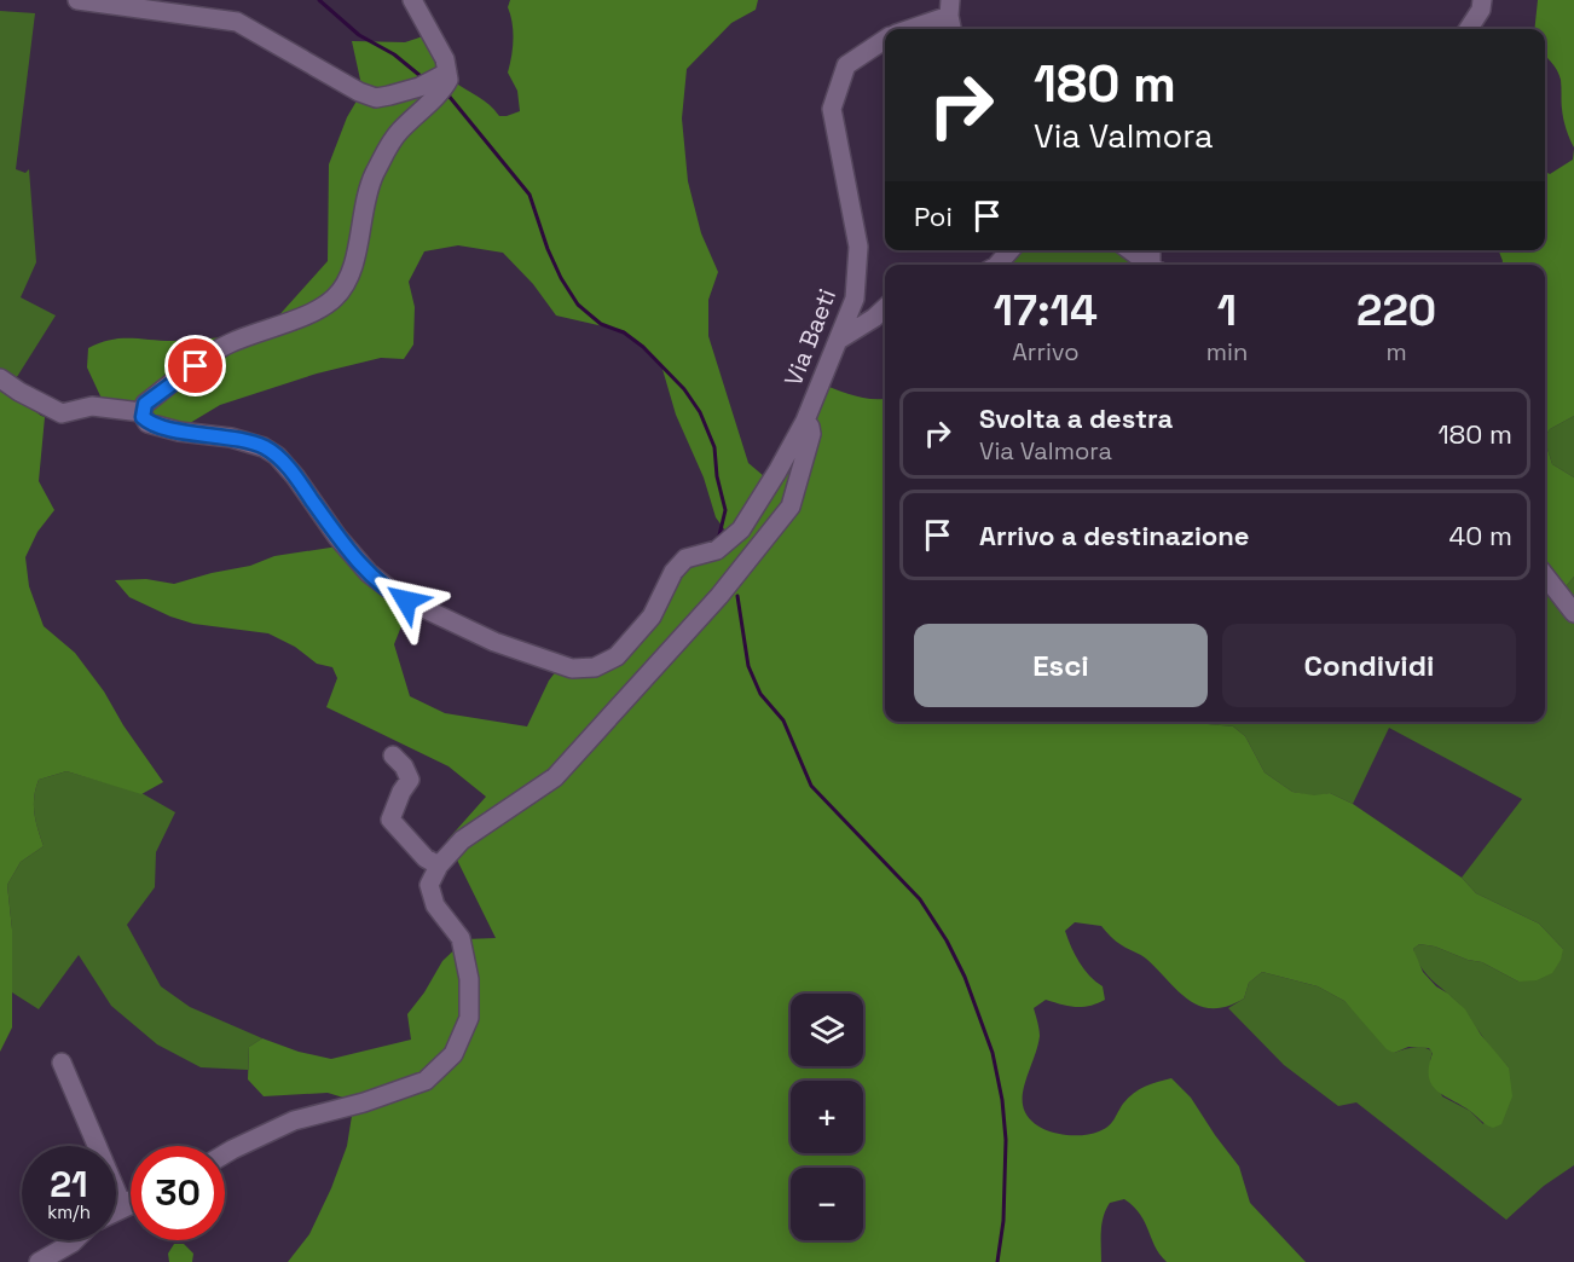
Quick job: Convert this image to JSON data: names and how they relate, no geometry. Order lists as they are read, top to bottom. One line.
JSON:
{"streets":{"street":["Via Baeti"]},"page":{"turn":["180 m","Via Valmora"],"then":"Poi","eta":["17:14","Arrivo","1","min","220","m"],"list":[{"name":"Svolta a destra","note":"Via Valmora","value":"180 m"},{"name":"Arrivo a destinazione","value":"40 m"}],"buttons":["Esci","Condividi"],"map_buttons":["+","−"],"speed":"21 km/h","limit":"30"}}
